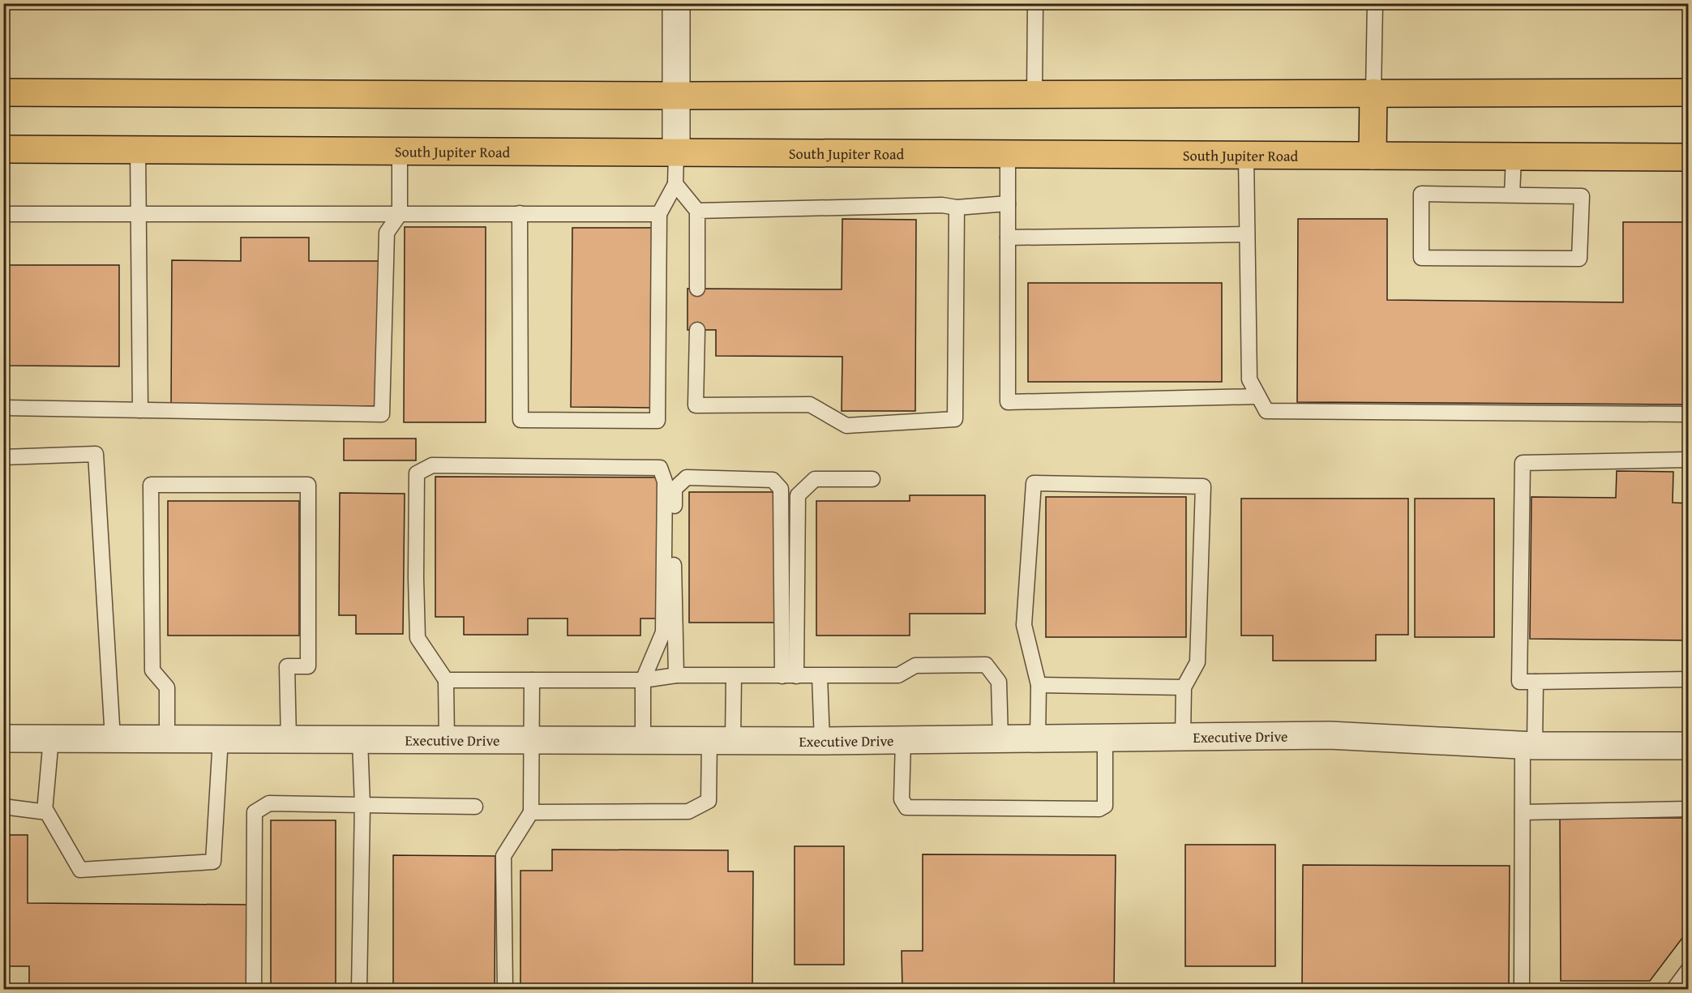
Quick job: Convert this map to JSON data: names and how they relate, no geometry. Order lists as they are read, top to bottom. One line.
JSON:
{"streets":{"main road":["South Jupiter Road"],"street":["Executive Drive"]}}
